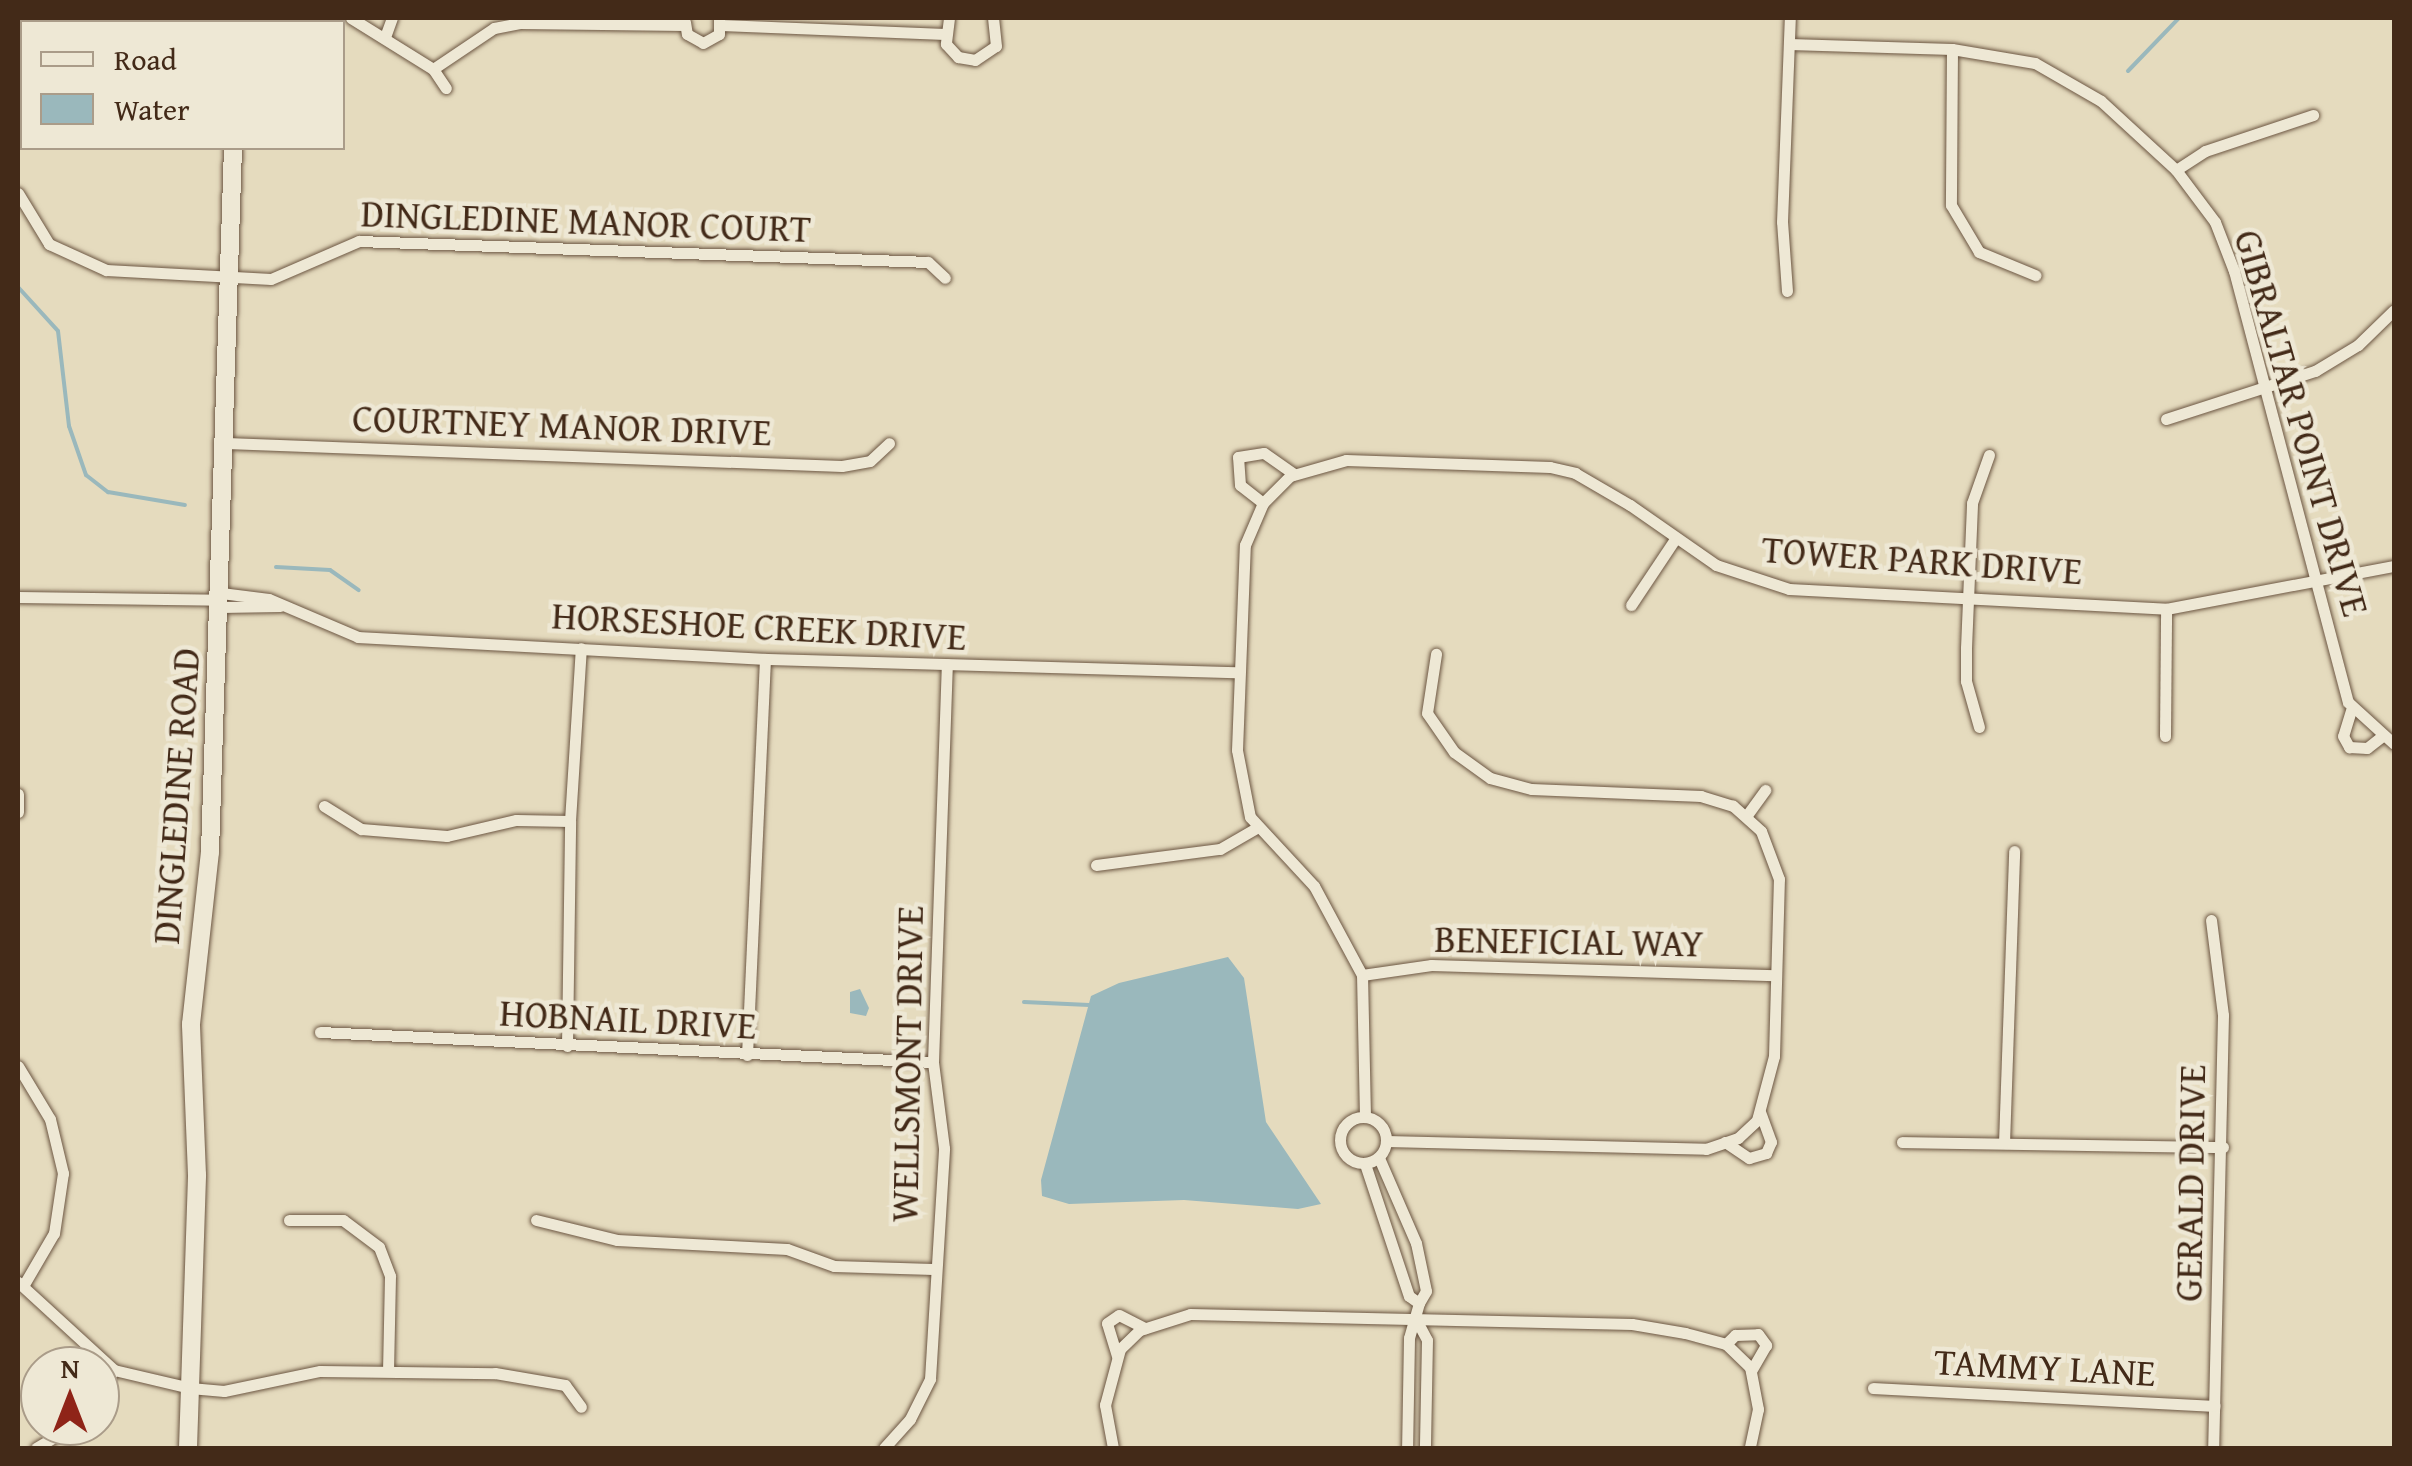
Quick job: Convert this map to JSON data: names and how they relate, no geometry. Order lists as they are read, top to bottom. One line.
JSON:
{"streets":{"street":["DINGLEDINE MANOR COURT","GIBRALTAR POINT DRIVE","COURTNEY MANOR DRIVE","TOWER PARK DRIVE","HORSESHOE CREEK DRIVE","DINGLEDINE ROAD","BENEFICIAL WAY","HOBNAIL DRIVE","WELLSMONT DRIVE","GERALD DRIVE","TAMMY LANE"]},"crossings":[["DINGLEDINE MANOR COURT","DINGLEDINE ROAD"],["GIBRALTAR POINT DRIVE","TOWER PARK DRIVE"],["COURTNEY MANOR DRIVE","DINGLEDINE ROAD"],["TOWER PARK DRIVE","HORSESHOE CREEK DRIVE"],["TOWER PARK DRIVE","BENEFICIAL WAY"],["HORSESHOE CREEK DRIVE","DINGLEDINE ROAD"],["HORSESHOE CREEK DRIVE","WELLSMONT DRIVE"],["HOBNAIL DRIVE","WELLSMONT DRIVE"],["GERALD DRIVE","TAMMY LANE"]],"legend":["Road","Water"],"north":"top"}
